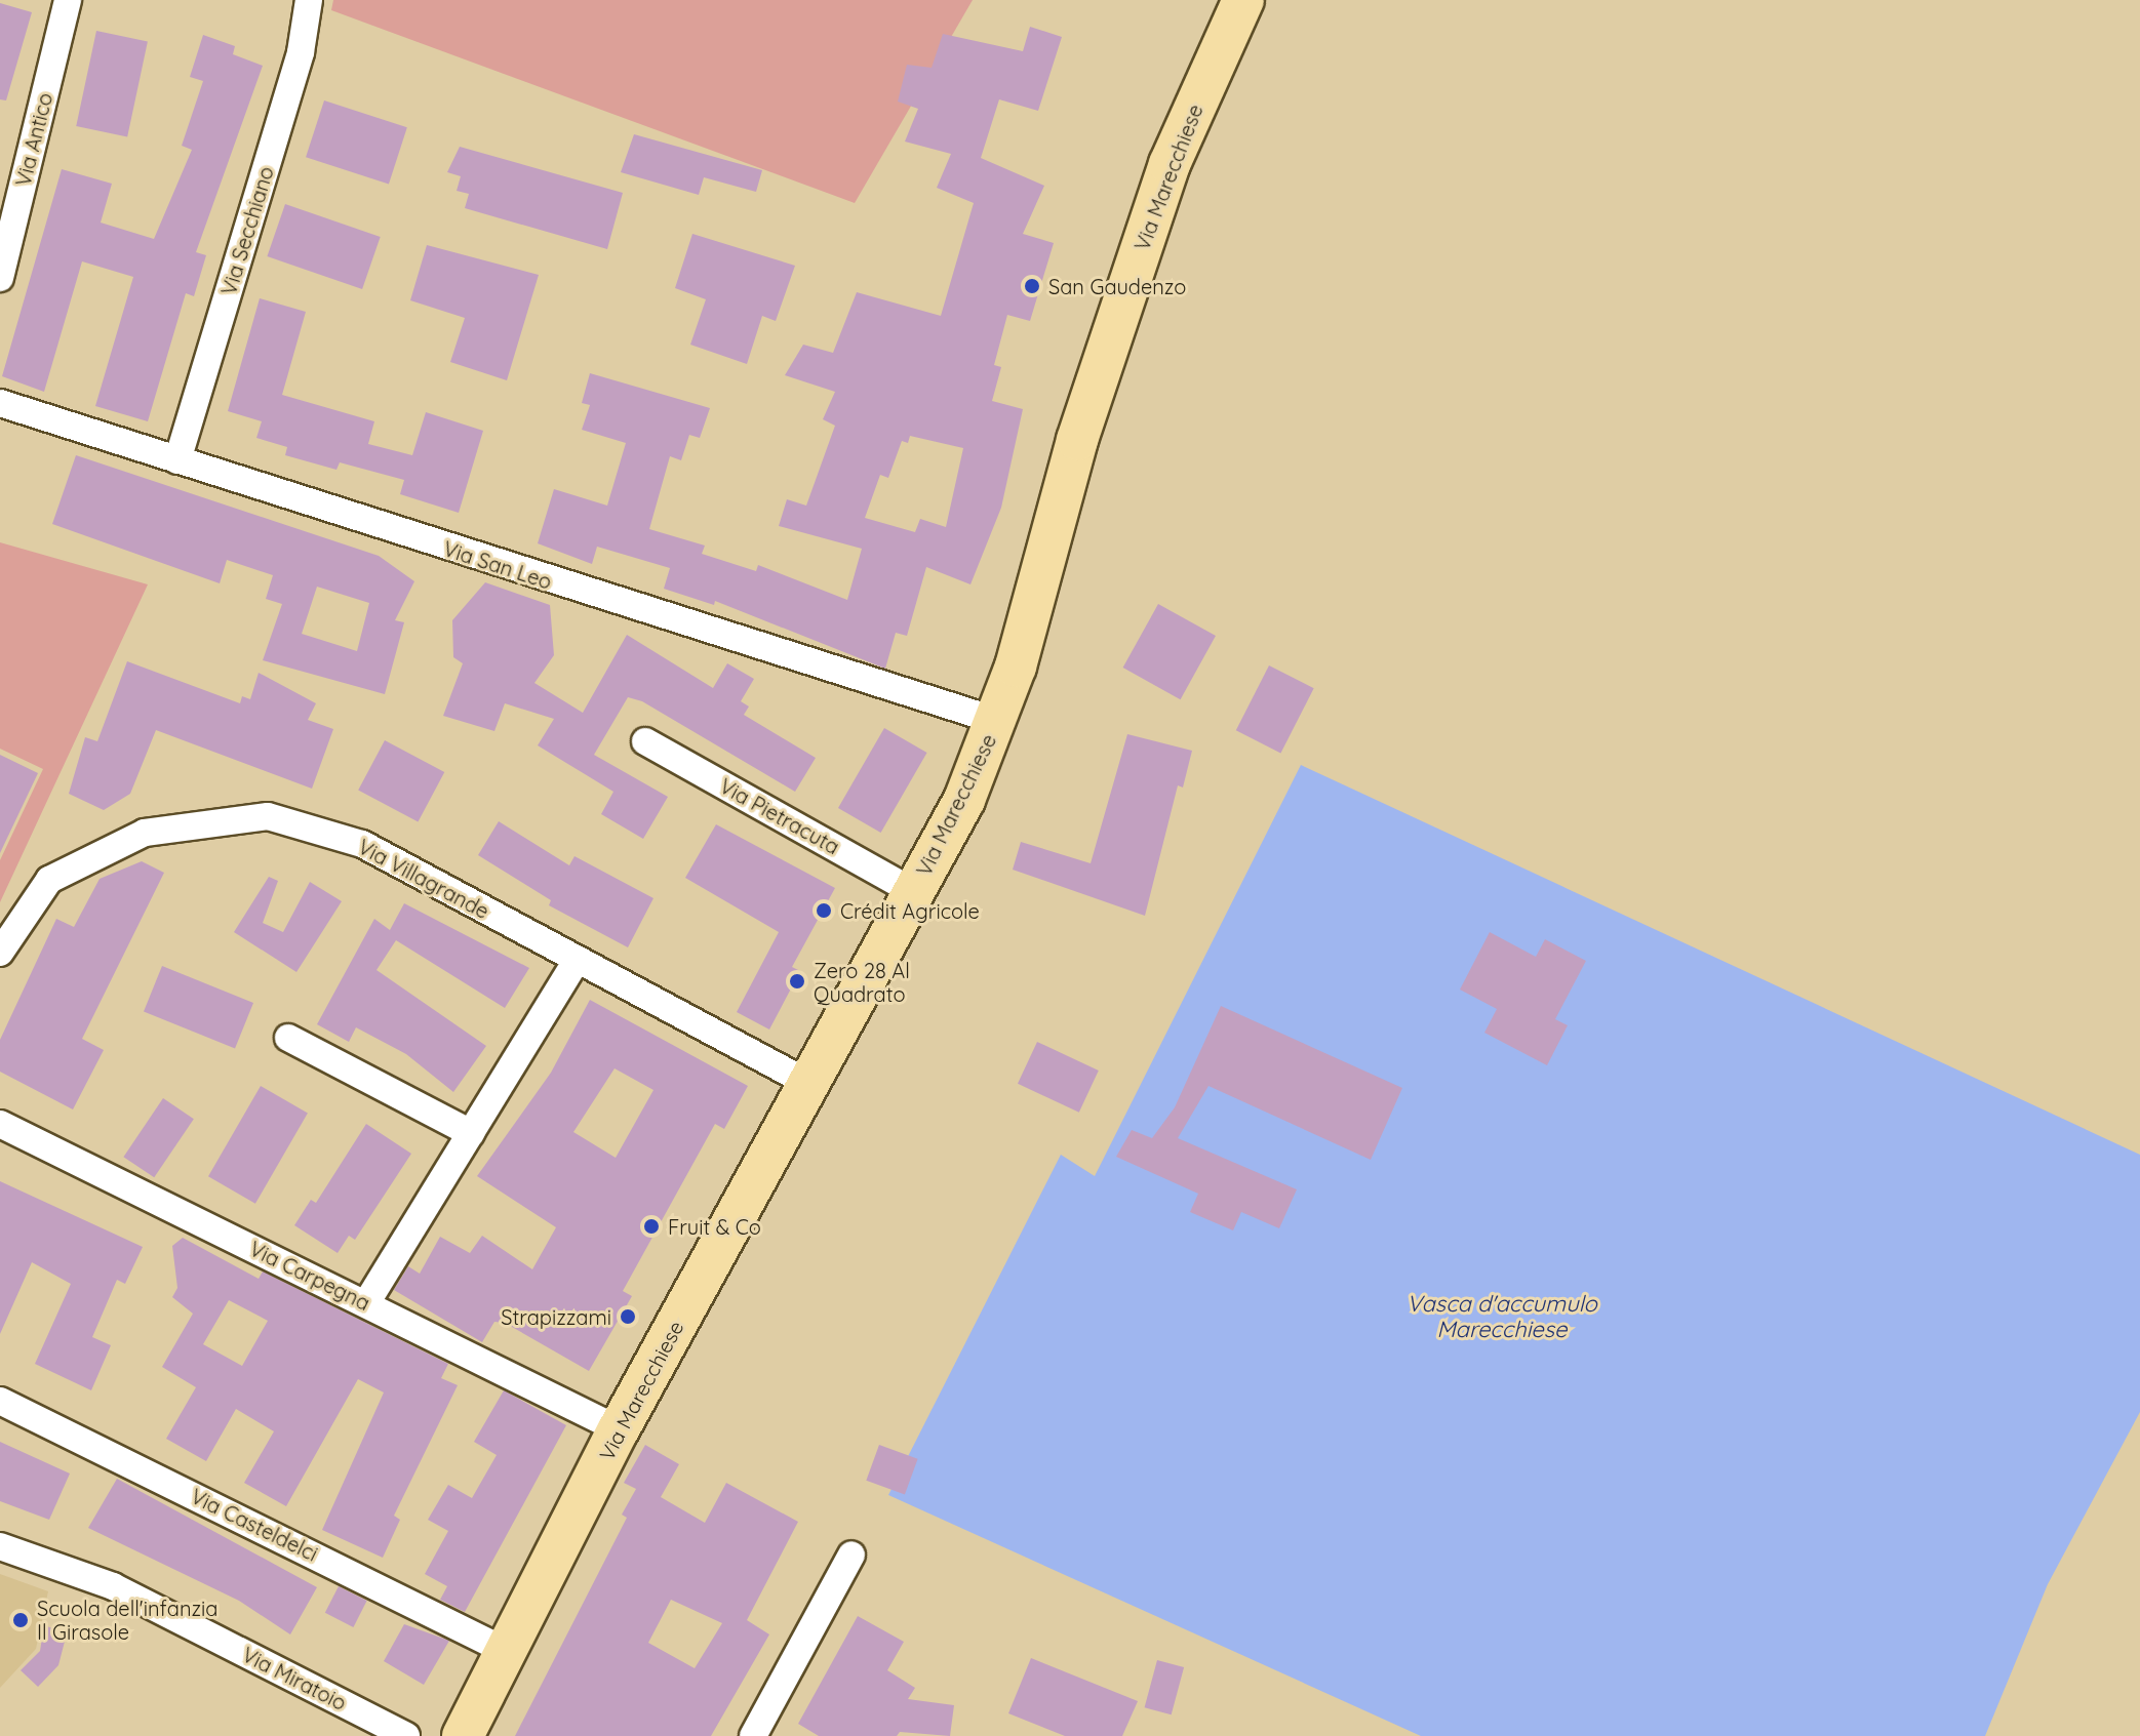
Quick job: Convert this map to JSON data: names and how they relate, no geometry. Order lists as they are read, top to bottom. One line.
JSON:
{"streets":{"main road":["Via Marecchiese"],"street":["Via Antico","Via Secchiano","Via San Leo","Via Pietracuta","Via Villagrande","Via Carpegna","Via Casteldelci","Via Miratoio"]},"crossings":[["Via Marecchiese","Via San Leo"],["Via Marecchiese","Via Pietracuta"],["Via Marecchiese","Via Villagrande"],["Via Marecchiese","Via Carpegna"],["Via Marecchiese","Via Casteldelci"],["Via Secchiano","Via San Leo"]],"water":["Vasca d'accumulo Marecchiese"],"places":["San Gaudenzo","Crédit Agricole","Zero 28 Al Quadrato","Fruit & Co","Strapizzami","Scuola dell'infanzia Il Girasole"]}
